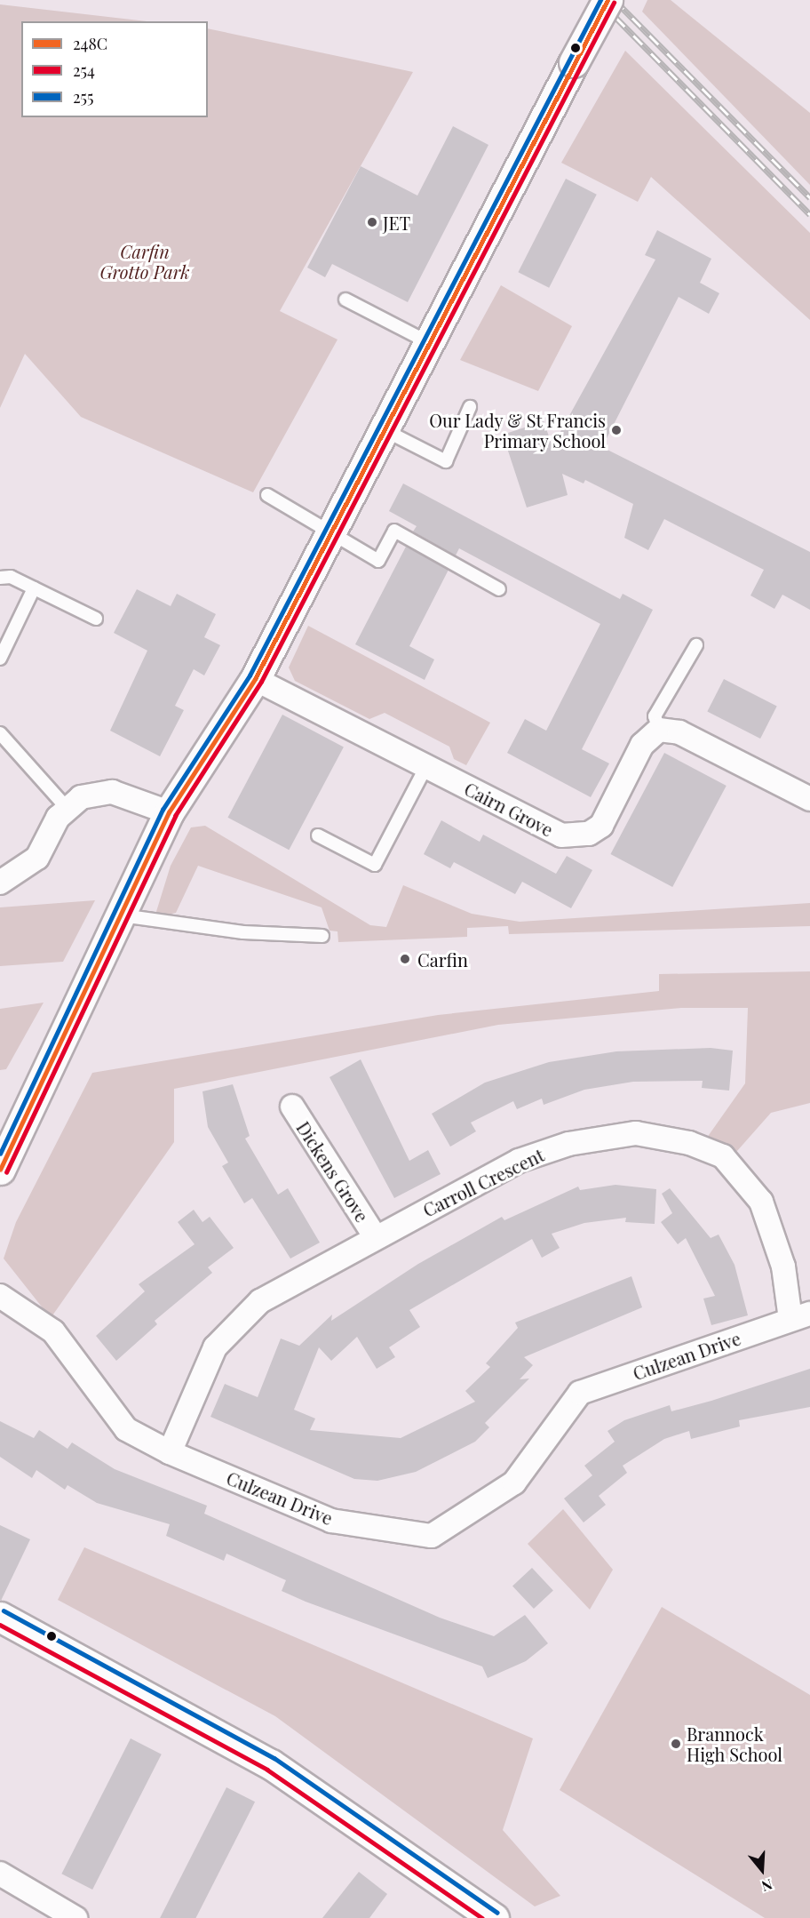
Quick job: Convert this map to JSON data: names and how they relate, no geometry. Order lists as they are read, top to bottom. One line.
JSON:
{"streets":{"street":["Cairn Grove","Dickens Grove","Carroll Crescent","Culzean Drive"]},"crossings":[["Dickens Grove","Carroll Crescent"],["Carroll Crescent","Culzean Drive"]],"parks":["Carfin Grotto Park"],"places":["JET","Our Lady & St Francis Primary School","Carfin","Brannock High School"],"lines":["transit line 248C","transit line 255","transit line 254"],"legend":["248C","254","255"],"north":"bottom"}
